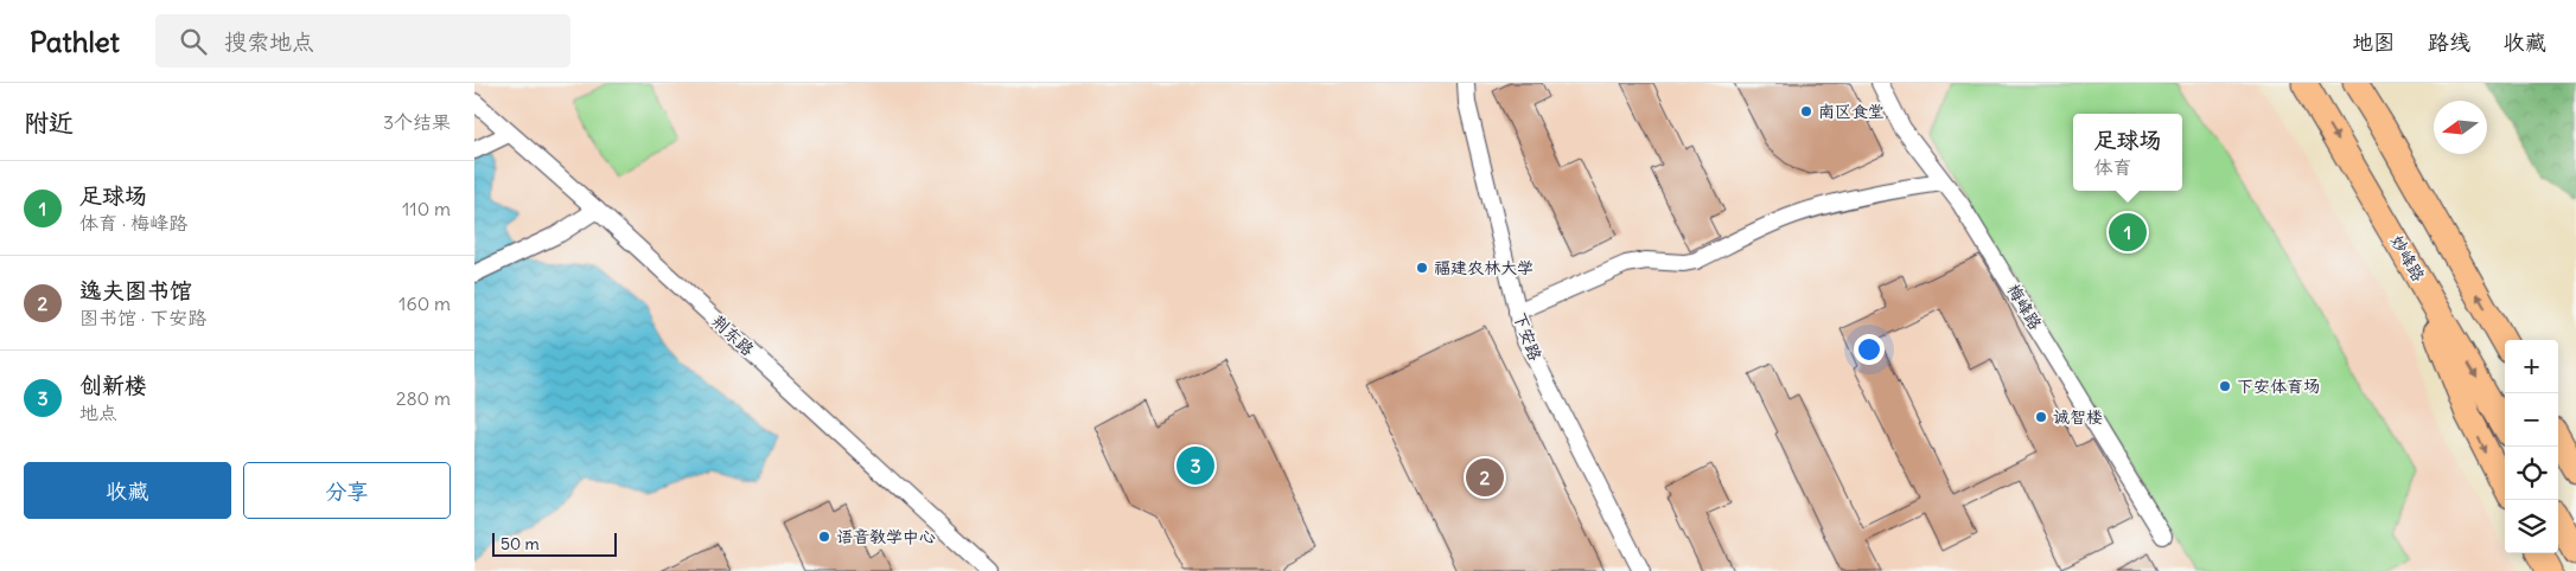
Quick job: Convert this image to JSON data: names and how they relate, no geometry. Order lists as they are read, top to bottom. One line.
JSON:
{"streets":{"main road":["妙峰路"],"street":["梅峰路","荆东路","下安路"]},"places":["南区食堂","福建农林大学","下安体育场","诚智楼","语音教学中心"],"scale_bar":"50 m","north":"left","page":{"header":"Pathlet","search":"搜索地点","nav":["地图","路线","收藏"],"heading":["附近","3个结果"],"popup":["足球场","体育"],"list":[{"mark":"1","name":"足球场","note":"体育 · 梅峰路","value":"110 m"},{"mark":"2","name":"逸夫图书馆","note":"图书馆 · 下安路","value":"160 m"},{"mark":"3","name":"创新楼","note":"地点","value":"280 m"}],"pins":["1","3","2"],"map_buttons":["+","−"],"buttons":["收藏","分享"],"scale":"50 m"}}
